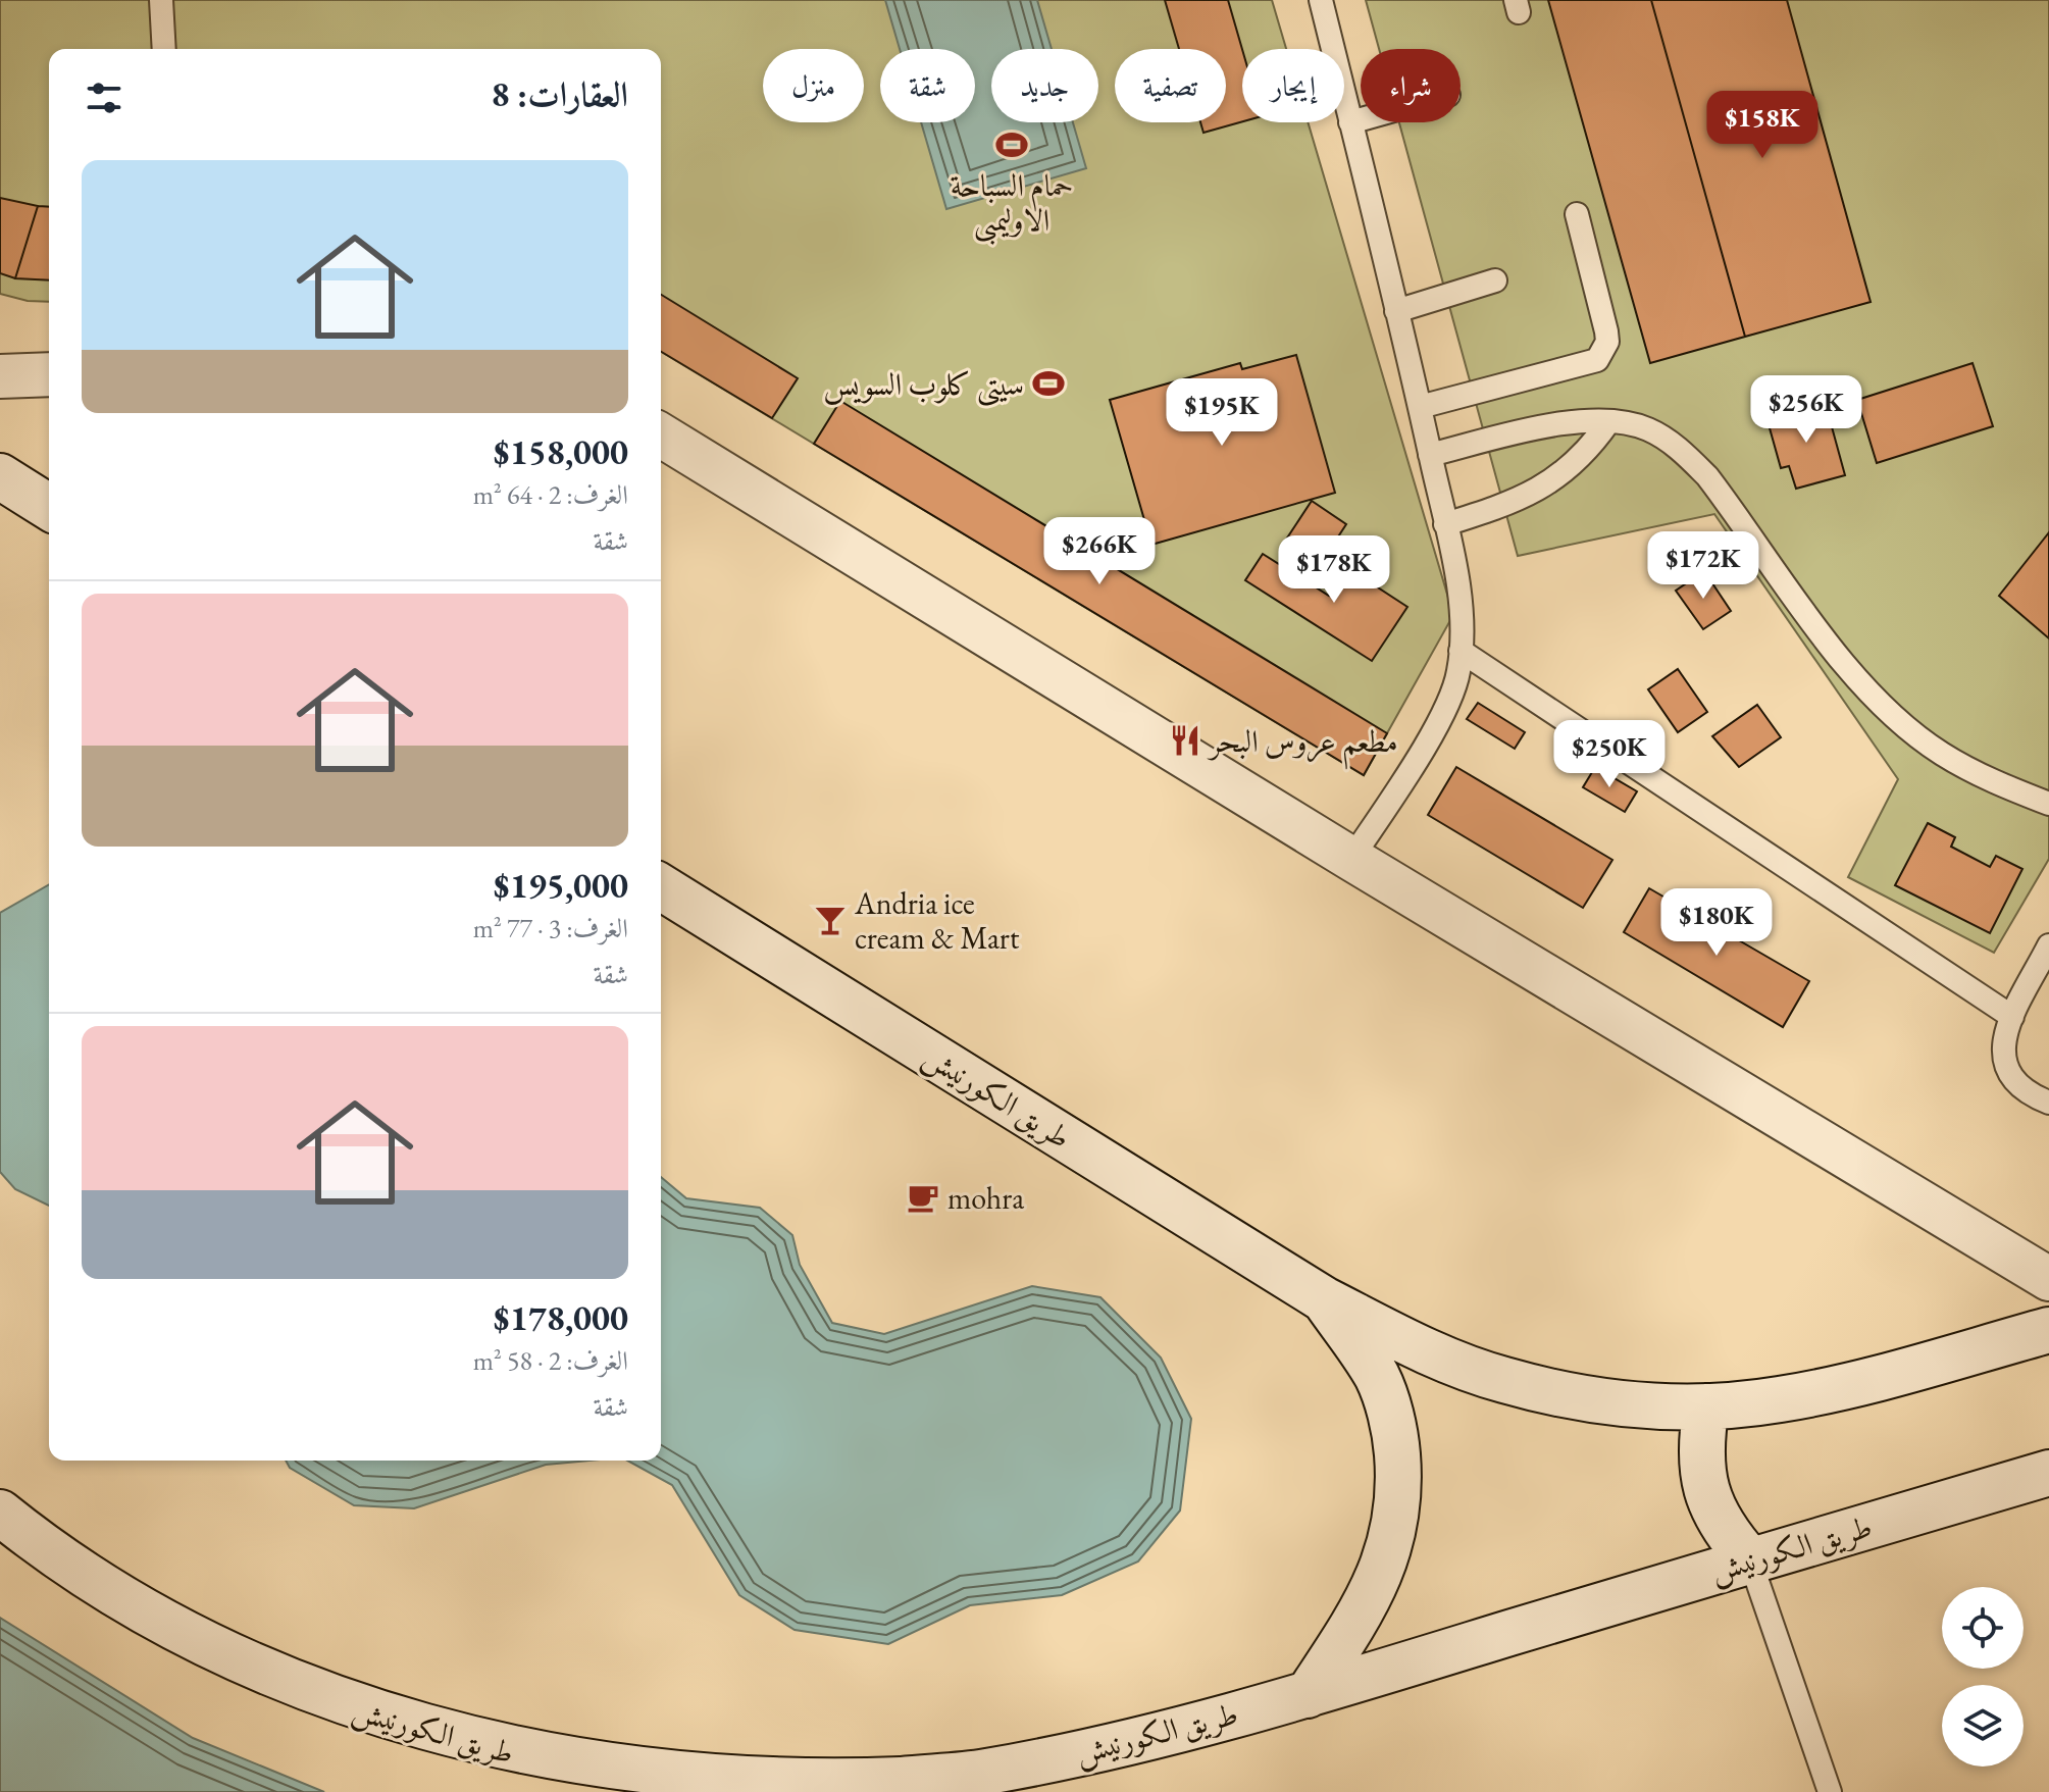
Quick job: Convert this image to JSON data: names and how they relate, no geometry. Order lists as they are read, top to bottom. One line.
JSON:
{"streets":{"main road":["طريق الكورنيش"]},"places":{"sports":["حمام السباحة الاوليمبى","سيتى كلوب السويس"],"restaurant":["مطعم عروس البحر"],"bar":["Andria ice cream & Mart"],"cafe":["mohra"]},"page":{"chip":["شراء","إيجار","تصفية","جديد","شقة","منزل"],"heading":"العقارات: 8","price":["$158K","$256K","$195K","$266K","$172K","$178K","$250K","$180K"],"list":[{"name":"$158,000","note":"الغرف: 2 · 64 m² · شقة"},{"name":"$195,000","note":"الغرف: 3 · 77 m² · شقة"},{"name":"$178,000","note":"الغرف: 2 · 58 m² · شقة"}]}}
